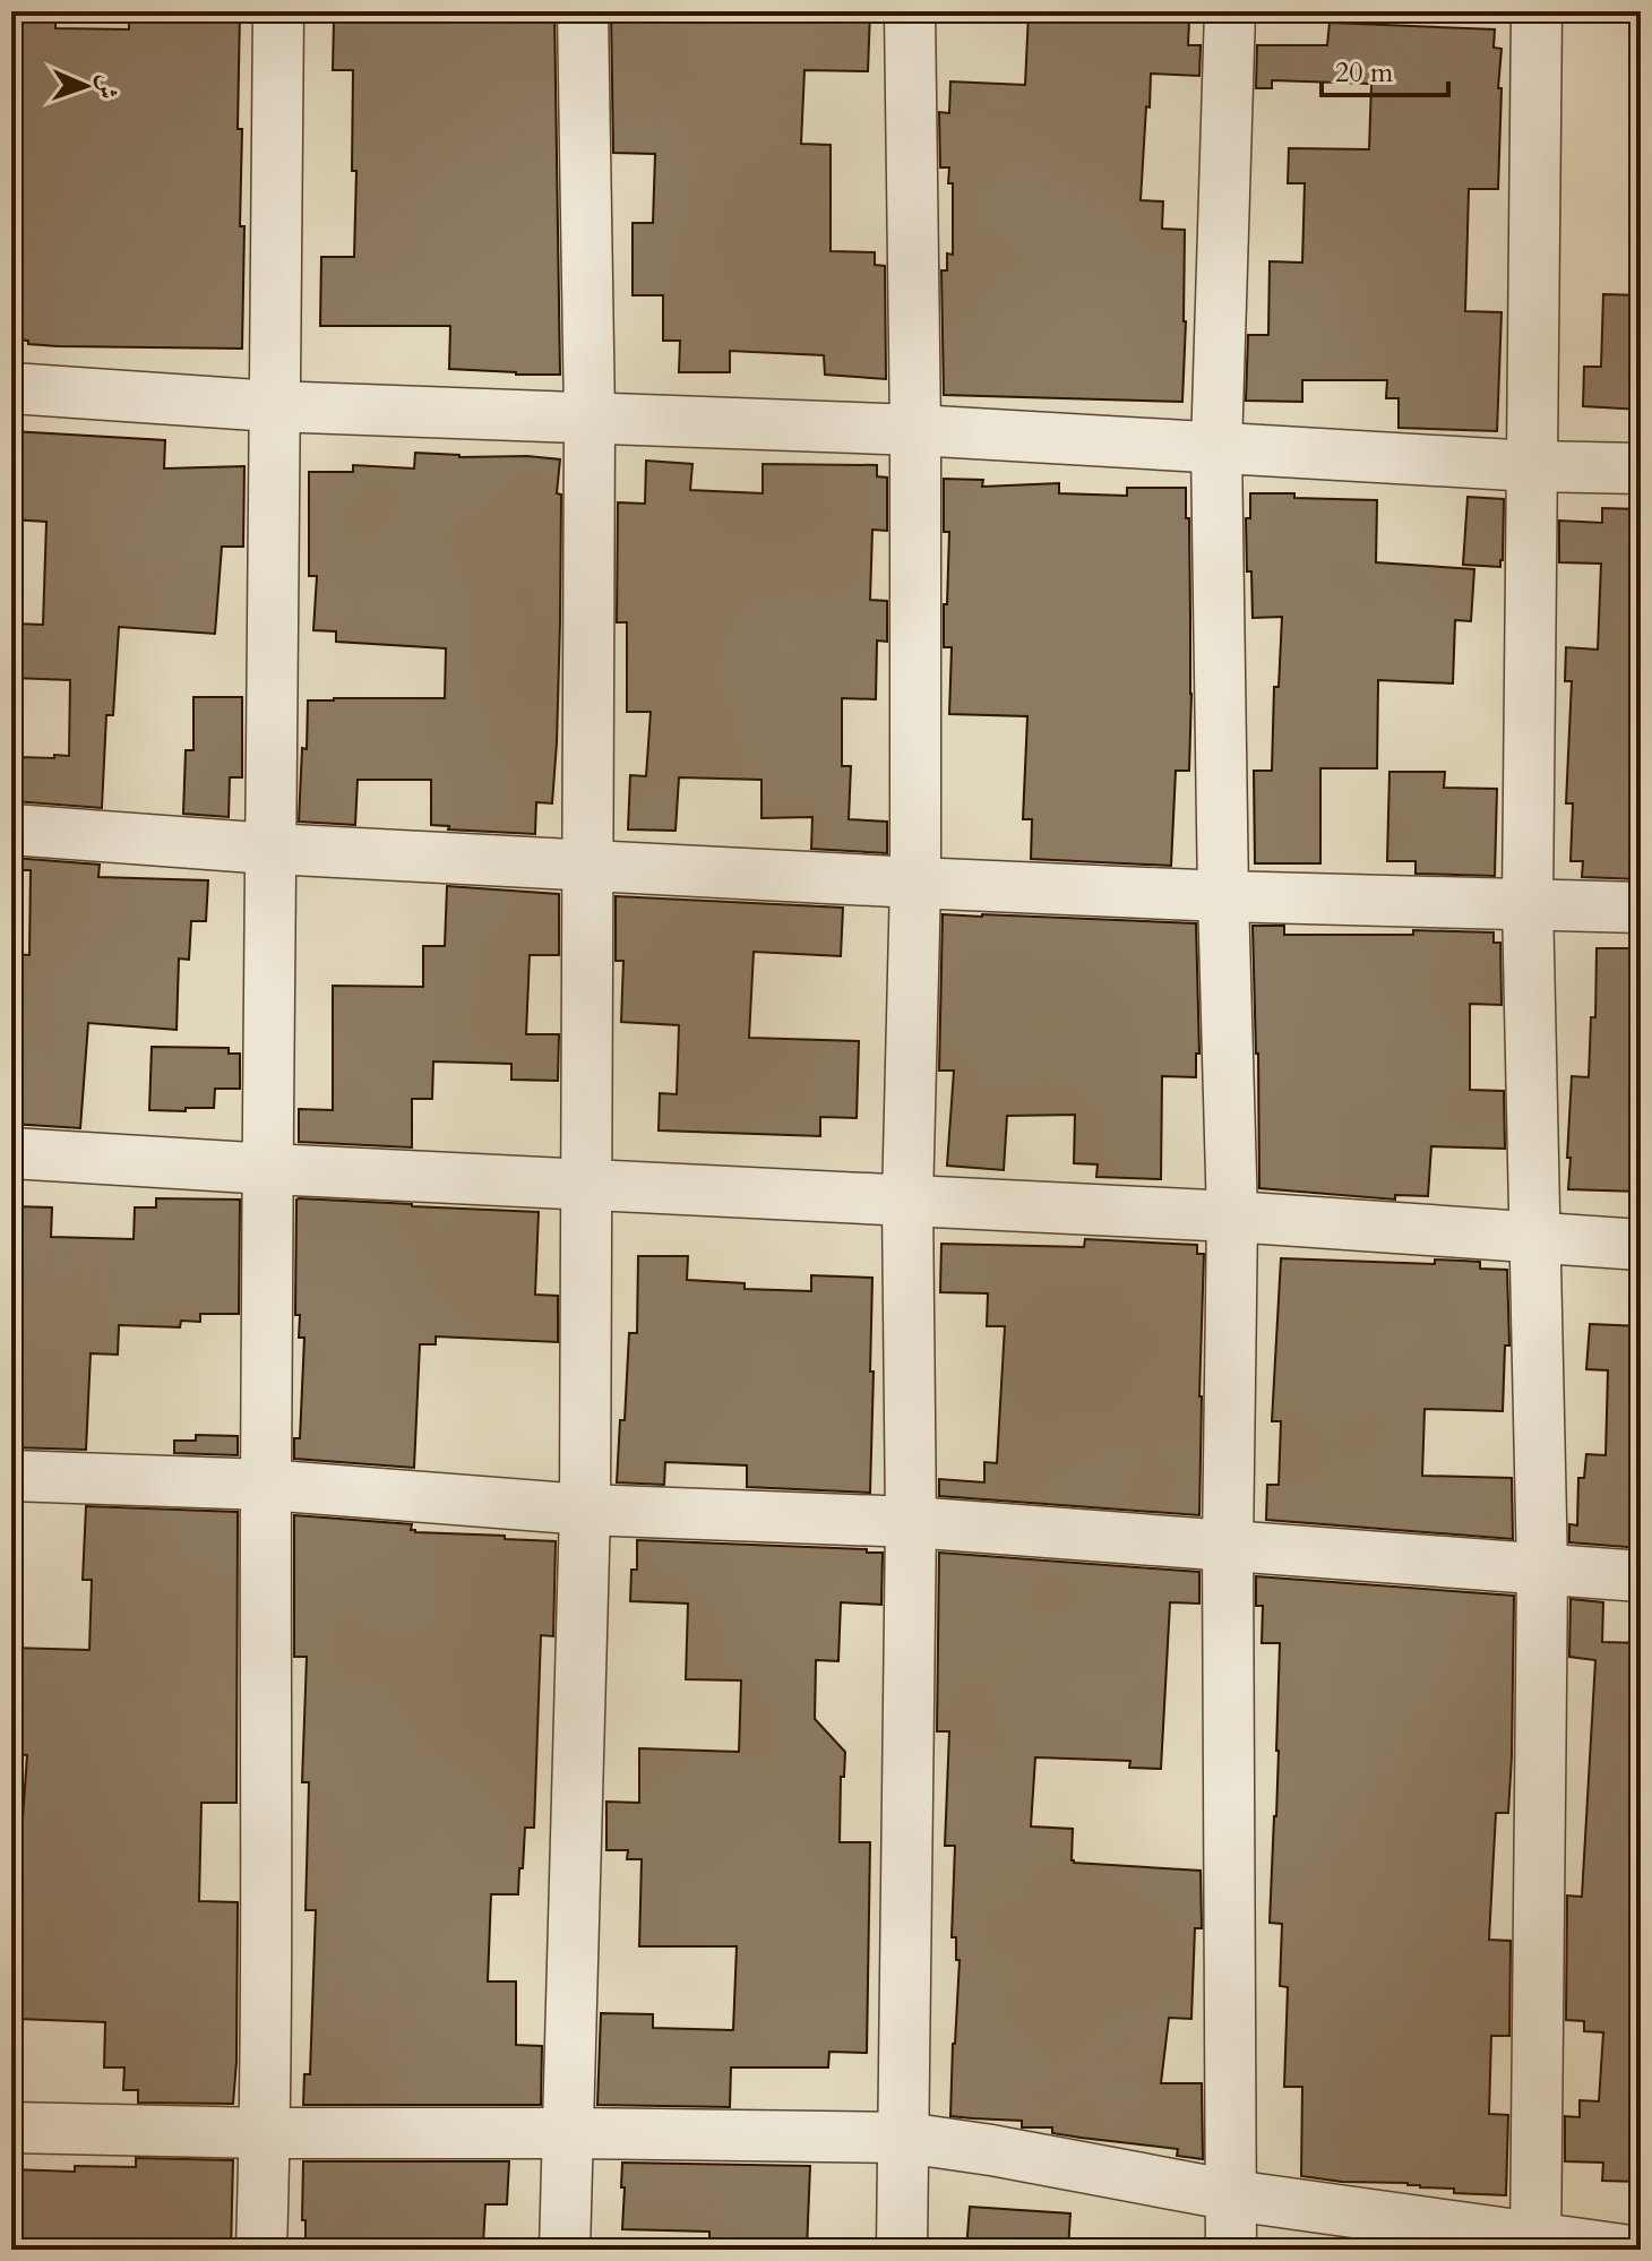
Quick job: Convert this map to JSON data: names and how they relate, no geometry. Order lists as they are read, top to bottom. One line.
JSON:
{"scale_bar":"20 m","north":"right"}
